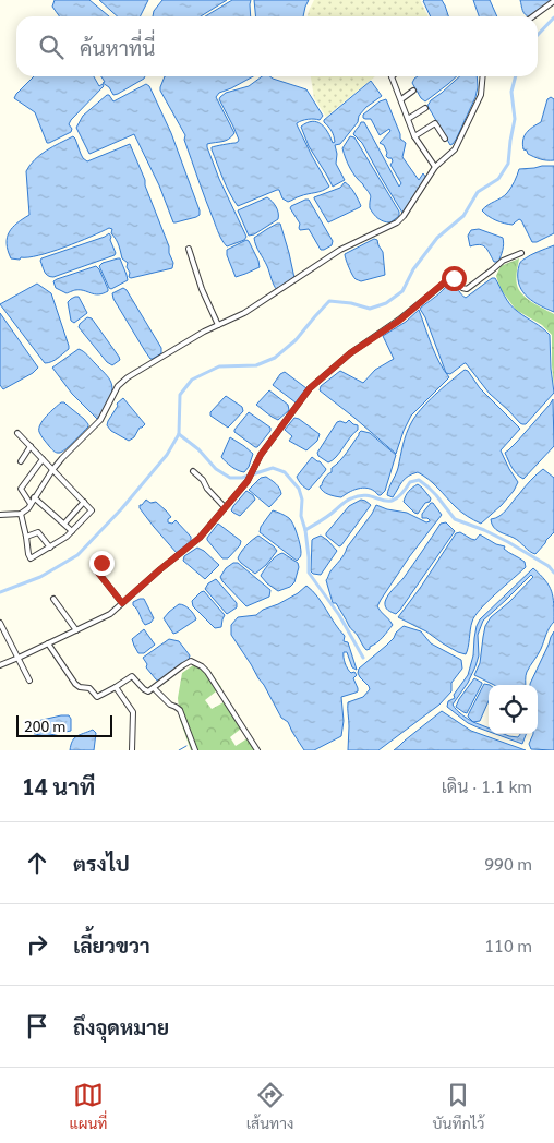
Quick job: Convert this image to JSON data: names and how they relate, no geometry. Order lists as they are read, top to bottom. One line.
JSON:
{"scale_bar":"200 m","page":{"search":"ค้นหาที่นี่","scale":"200 m","heading":["14 นาที","เดิน · 1.1 km"],"list":[["ตรงไป","990 m"],["เลี้ยวขวา","110 m"],"ถึงจุดหมาย"],"nav":["แผนที่","เส้นทาง","บันทึกไว้"]}}
